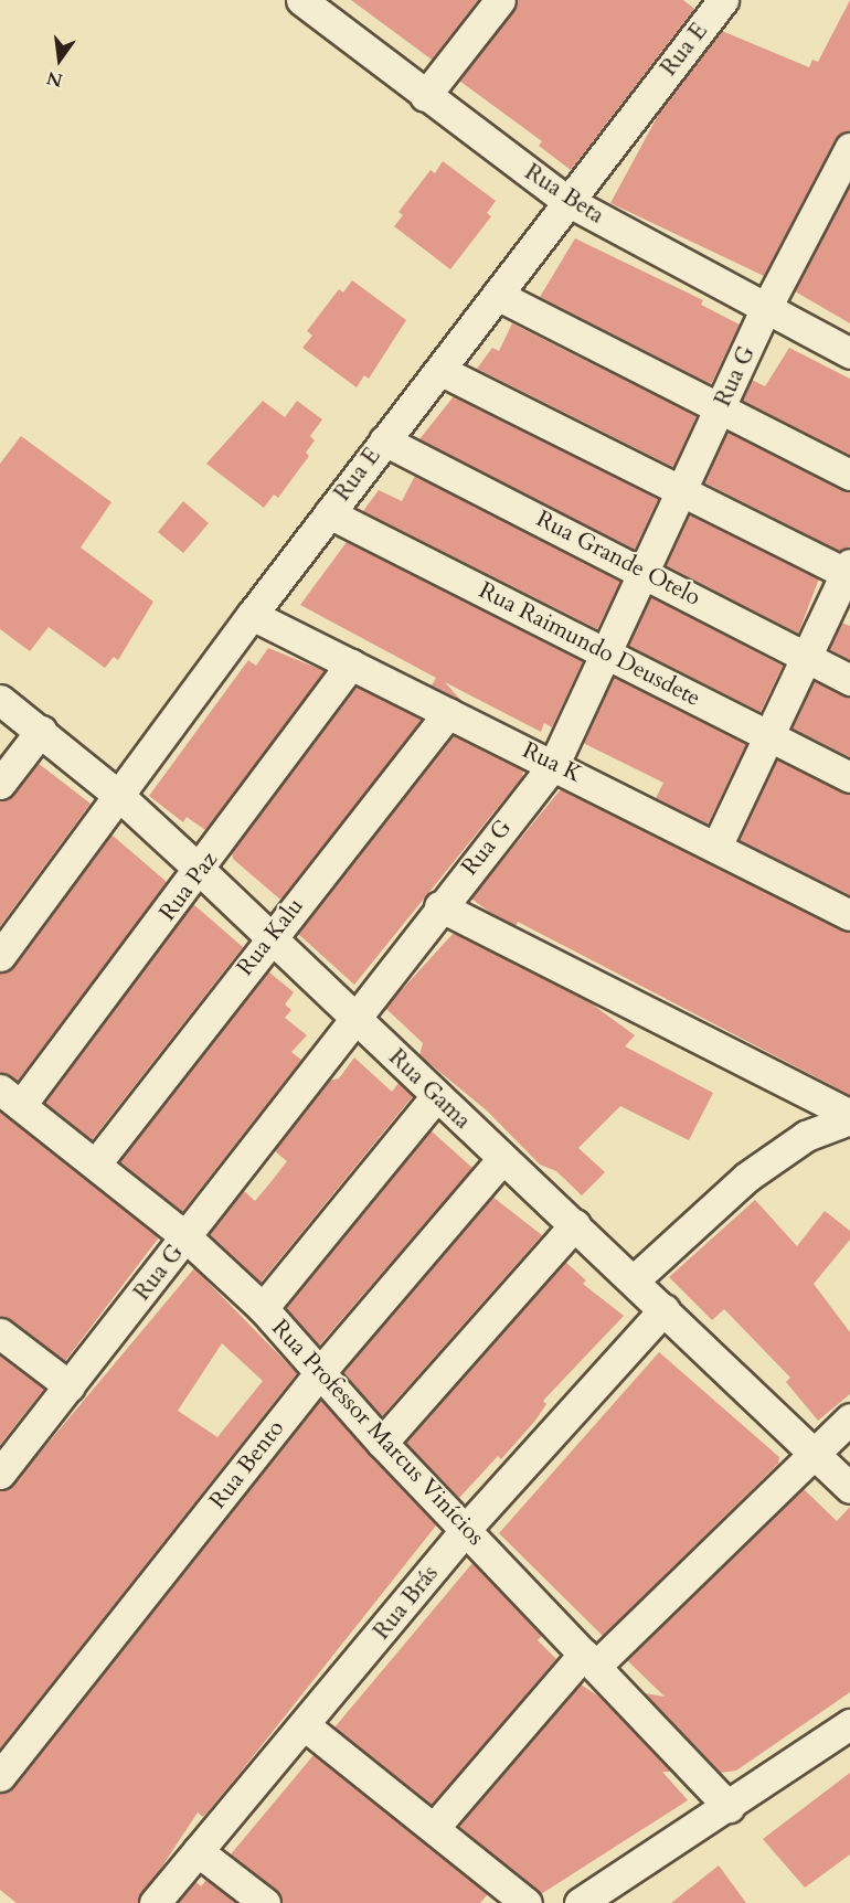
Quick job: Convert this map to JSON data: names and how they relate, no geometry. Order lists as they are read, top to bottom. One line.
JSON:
{"streets":{"street":["Rua E","Rua Beta","Rua G","Rua Grande Otelo","Rua Raimundo Deusdete","Rua K","Rua Paz","Rua Kalu","Rua Gama","Rua Professor Marcus Vinícios","Rua Bento","Rua Brás"]},"crossings":[["Rua E","Rua Beta"],["Rua E","Rua Grande Otelo"],["Rua E","Rua Raimundo Deusdete"],["Rua E","Rua K"],["Rua E","Rua Gama"],["Rua Beta","Rua G"],["Rua G","Rua Grande Otelo"],["Rua G","Rua Raimundo Deusdete"],["Rua G","Rua K"],["Rua G","Rua Gama"],["Rua G","Rua Professor Marcus Vinícios"],["Rua K","Rua Paz"],["Rua K","Rua Kalu"],["Rua Paz","Rua Gama"],["Rua Paz","Rua Professor Marcus Vinícios"],["Rua Kalu","Rua Gama"],["Rua Kalu","Rua Professor Marcus Vinícios"],["Rua Gama","Rua Bento"],["Rua Gama","Rua Brás"],["Rua Professor Marcus Vinícios","Rua Bento"],["Rua Professor Marcus Vinícios","Rua Brás"]],"north":"bottom"}
